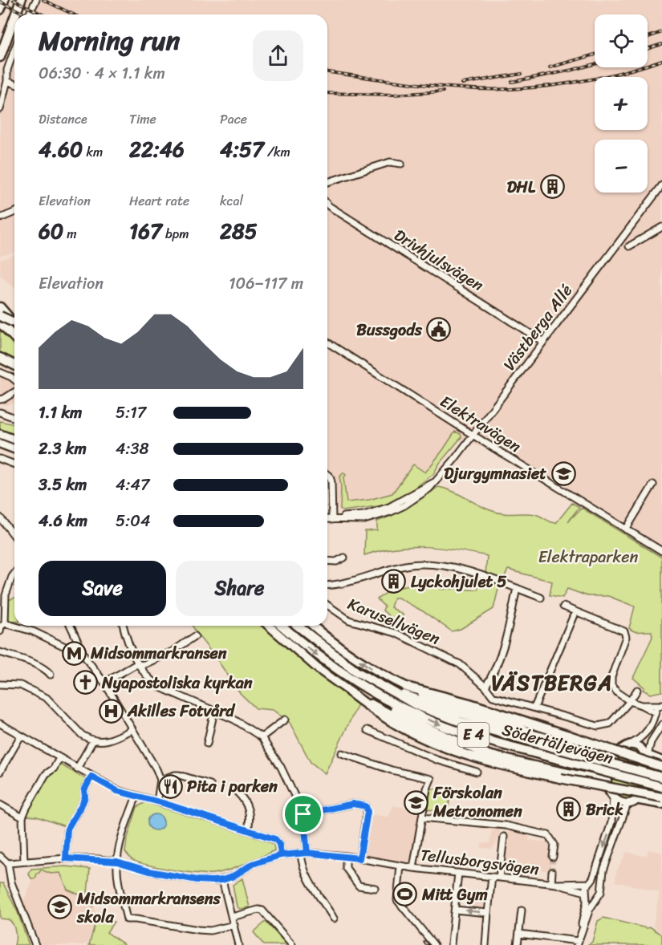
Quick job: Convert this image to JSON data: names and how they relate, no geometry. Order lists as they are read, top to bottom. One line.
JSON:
{"streets":{"highway":["E 4","Södertäljevägen"],"street":["Drivhjulsvägen","Västberga Allé","Elektravägen","Karusellvägen","Tellusborgsvägen"]},"crossings":[["Drivhjulsvägen","Västberga Allé"],["Västberga Allé","Elektravägen"],["E 4","Södertäljevägen"]],"districts":["VÄSTBERGA"],"parks":["Elektraparken"],"places":{"building":["DHL","Lyckohjulet 5","Brick"],"public building":["Bussgods"],"school or university":["Djurgymnasiet","Förskolan Metronomen","Midsommarkransens skola"],"metro station":["Midsommarkransen"],"church":["Nyapostoliska kyrkan"],"hospital":["Akilles Fotvård"],"restaurant":["Pita i parken"],"sports":["Mitt Gym"]},"page":{"map_buttons":["+","−"],"heading":["Morning run","06:30 · 4 × 1.1 km"],"stats":[["Distance","4.60 km"],["Time","22:46"],["Pace","4:57 /km"],["Elevation","60 m"],["Heart rate","167 bpm"],["kcal","285"]],"chart":["Elevation","106–117 m"],"list":[{"name":"1.1 km","note":"5:17"},{"name":"2.3 km","note":"4:38"},{"name":"3.5 km","note":"4:47"},{"name":"4.6 km","note":"5:04"}],"buttons":["Save","Share"]}}
